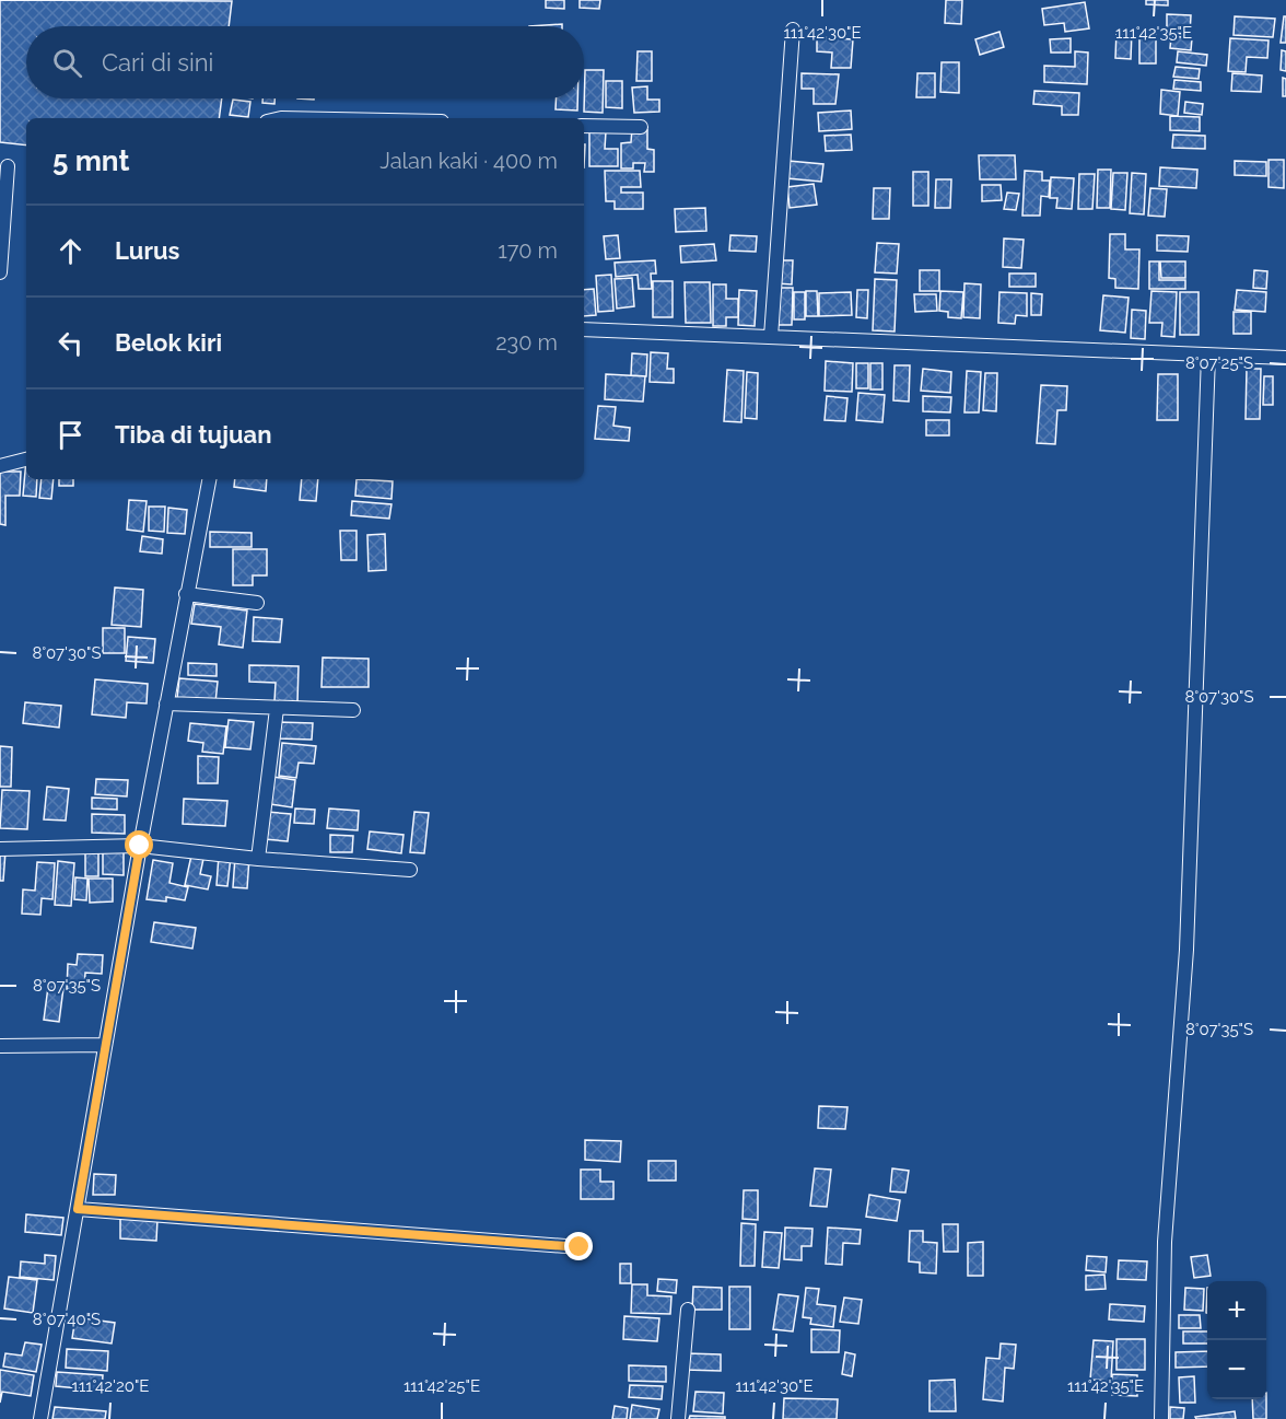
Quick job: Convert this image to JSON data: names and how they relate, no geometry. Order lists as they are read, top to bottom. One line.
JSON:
{"page":{"search":"Cari di sini","heading":["5 mnt","Jalan kaki · 400 m"],"list":[["Lurus","170 m"],["Belok kiri","230 m"],"Tiba di tujuan"],"map_buttons":["+","−"]},"coordinates":["111°42'30\"E","111°42'35\"E","8°07'25\"S","8°07'30\"S","8°07'35\"S","8°07'40\"S","111°42'20\"E","111°42'25\"E"]}
